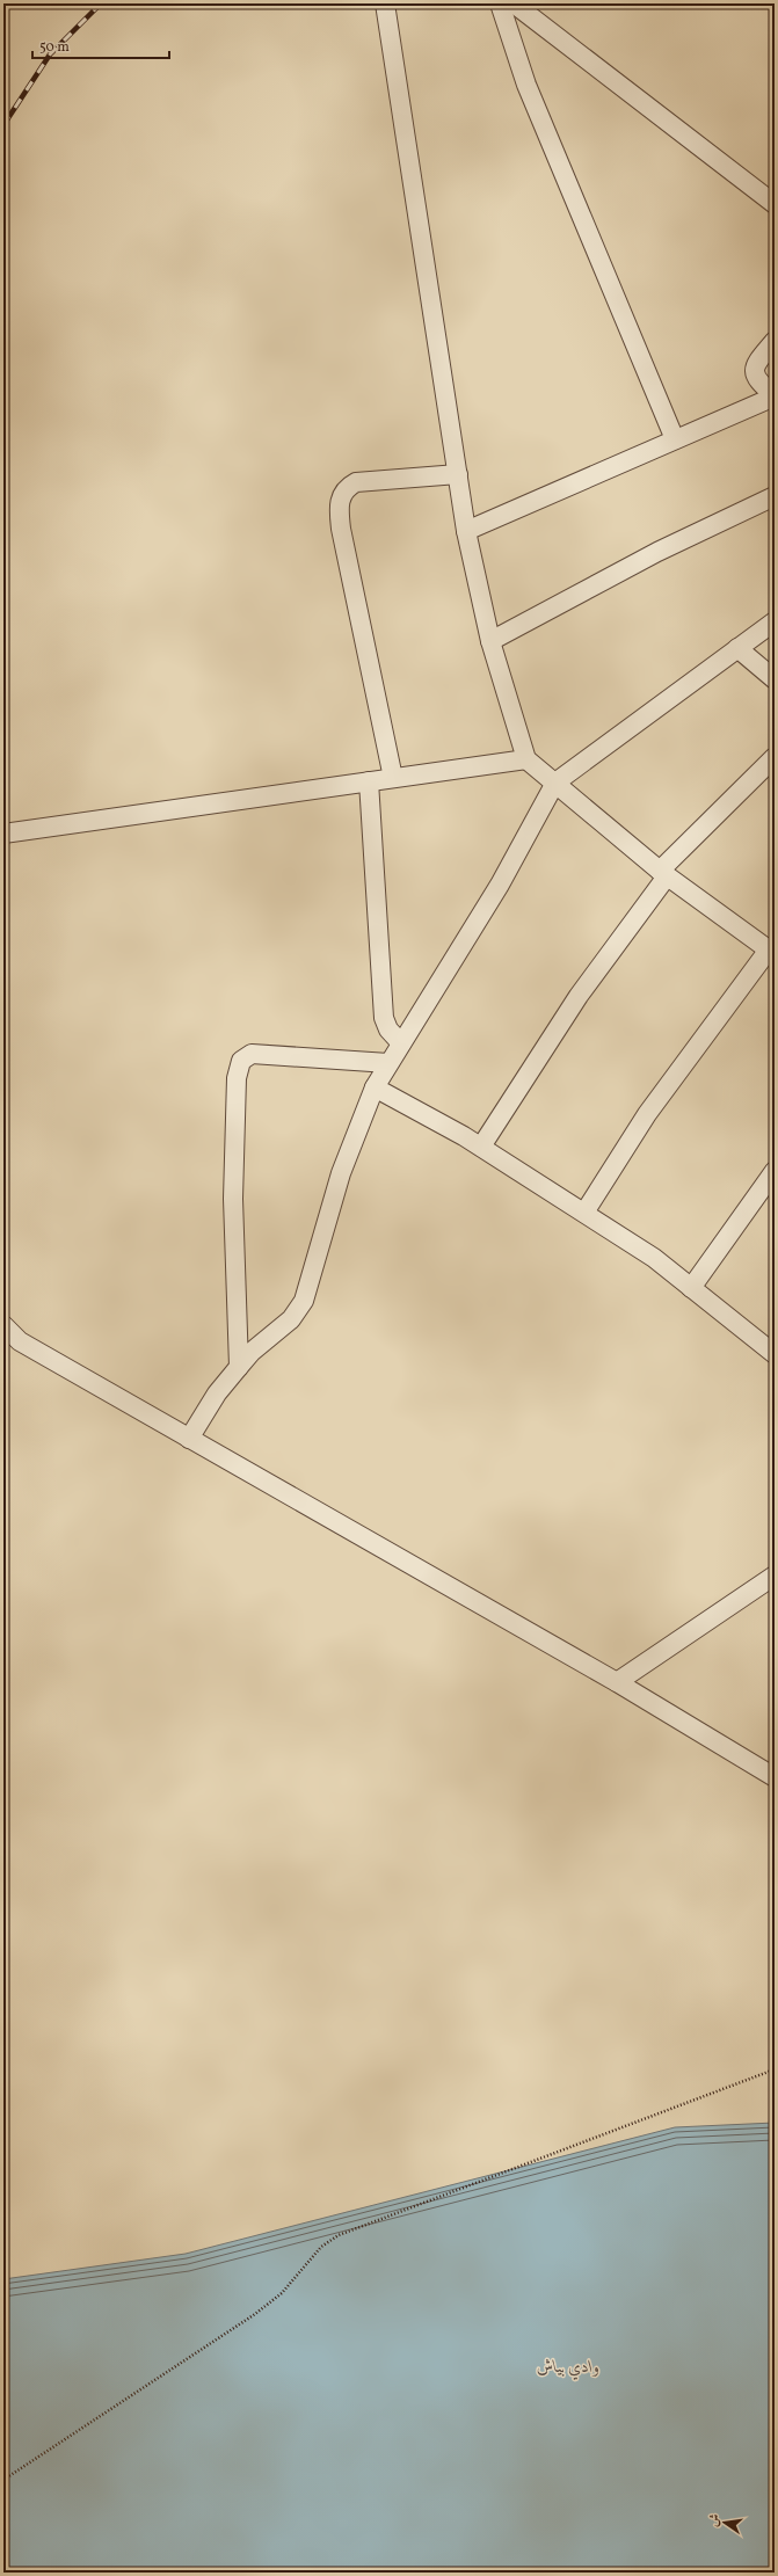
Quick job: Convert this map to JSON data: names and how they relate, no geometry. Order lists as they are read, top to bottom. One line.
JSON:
{"water":["وادي بياش"],"scale_bar":"50 m","north":"left"}
